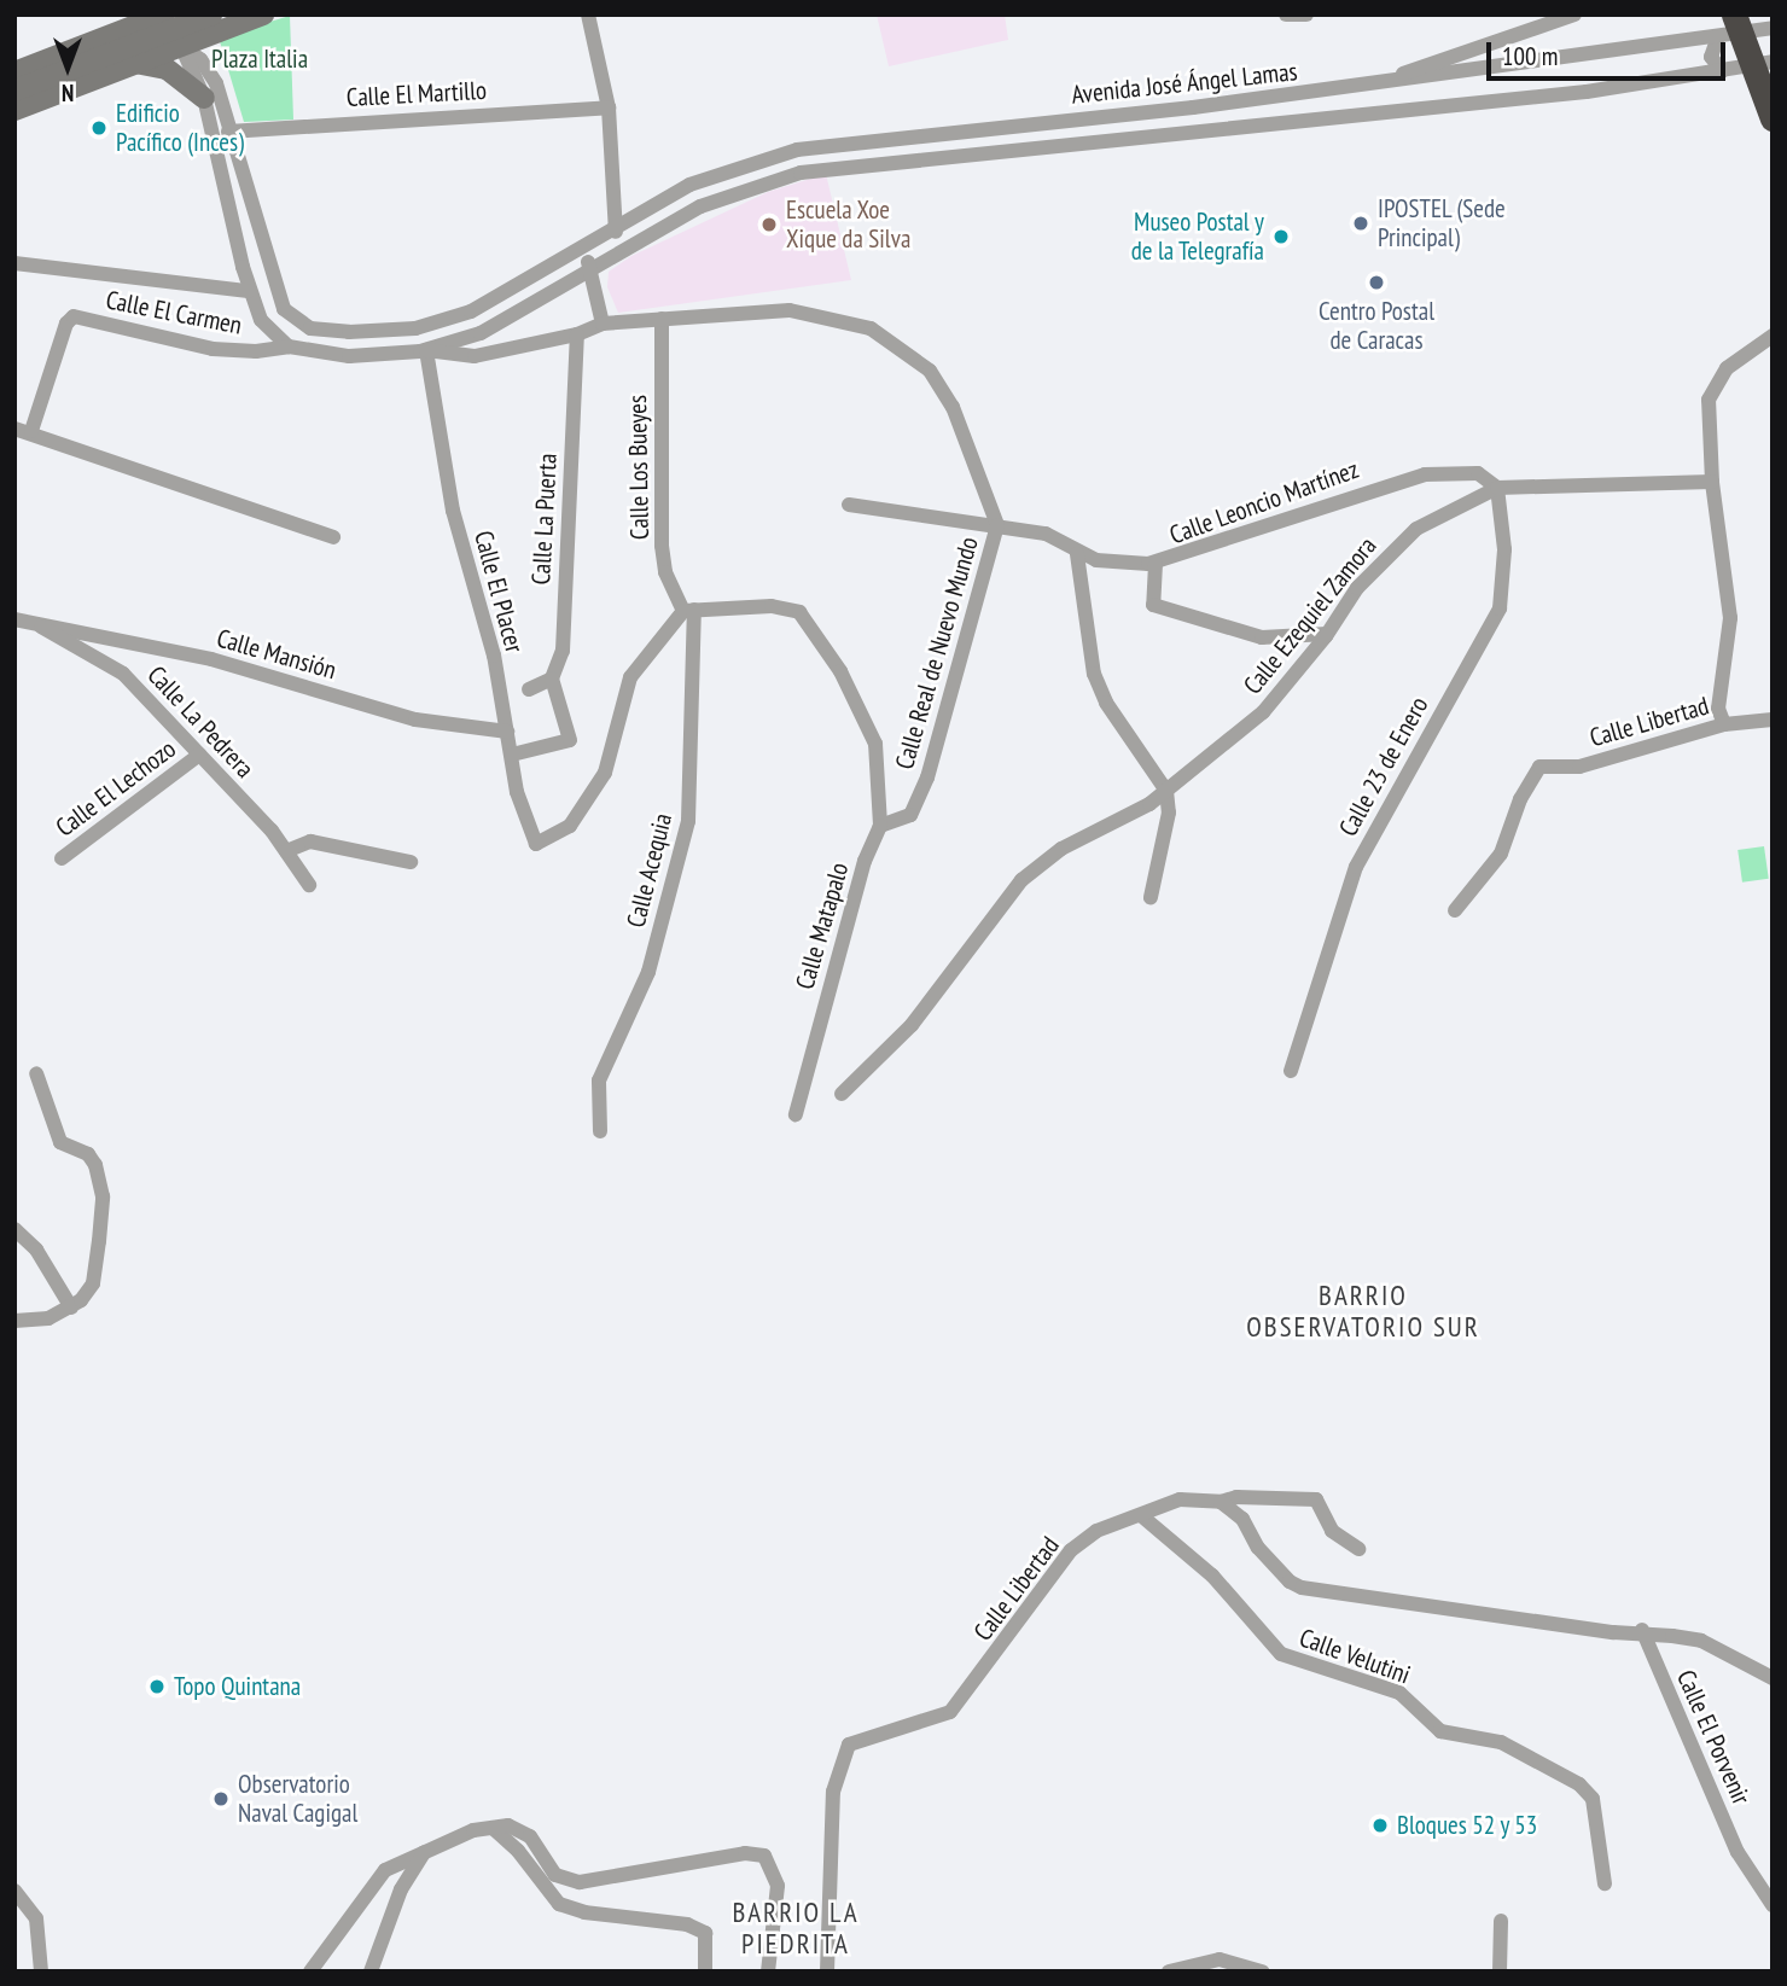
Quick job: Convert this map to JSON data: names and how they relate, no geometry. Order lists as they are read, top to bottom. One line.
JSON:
{"streets":{"street":["Avenida José Ángel Lamas","Calle El Martillo","Calle El Carmen","Calle Los Bueyes","Calle Leoncio Martínez","Calle La Puerta","Calle El Placer","Calle Ezequiel Zamora","Calle Real de Nuevo Mundo","Calle Mansión","Calle La Pedrera","Calle Libertad","Calle 23 de Enero","Calle El Lechozo","Calle Acequia","Calle Matapalo","Calle Velutini","Calle El Porvenir"]},"crossings":[["Avenida José Ángel Lamas","Calle El Martillo"],["Avenida José Ángel Lamas","Calle El Placer"],["Avenida José Ángel Lamas","Calle Real de Nuevo Mundo"],["Calle Los Bueyes","Calle El Placer"],["Calle Los Bueyes","Calle Real de Nuevo Mundo"],["Calle Los Bueyes","Calle Acequia"],["Calle Leoncio Martínez","Calle Ezequiel Zamora"],["Calle Leoncio Martínez","Calle Real de Nuevo Mundo"],["Calle Leoncio Martínez","Calle 23 de Enero"],["Calle La Puerta","Calle Real de Nuevo Mundo"],["Calle El Placer","Calle Real de Nuevo Mundo"],["Calle El Placer","Calle Mansión"],["Calle El Placer","Calle Acequia"],["Calle Ezequiel Zamora","Calle 23 de Enero"],["Calle Real de Nuevo Mundo","Calle Matapalo"],["Calle Mansión","Calle La Pedrera"],["Calle La Pedrera","Calle El Lechozo"],["Calle Libertad","Calle Velutini"]],"districts":["BARRIO OBSERVATORIO SUR","BARRIO LA PIEDRITA"],"parks":["Plaza Italia"],"places":["Edificio Pacífico (Inces)","IPOSTEL (Sede Principal)","Escuela Xoe Xique da Silva","Museo Postal y de la Telegrafía","Centro Postal de Caracas","Topo Quintana","Observatorio Naval Cagigal","Bloques 52 y 53"],"scale_bar":"100 m","north":"bottom"}
